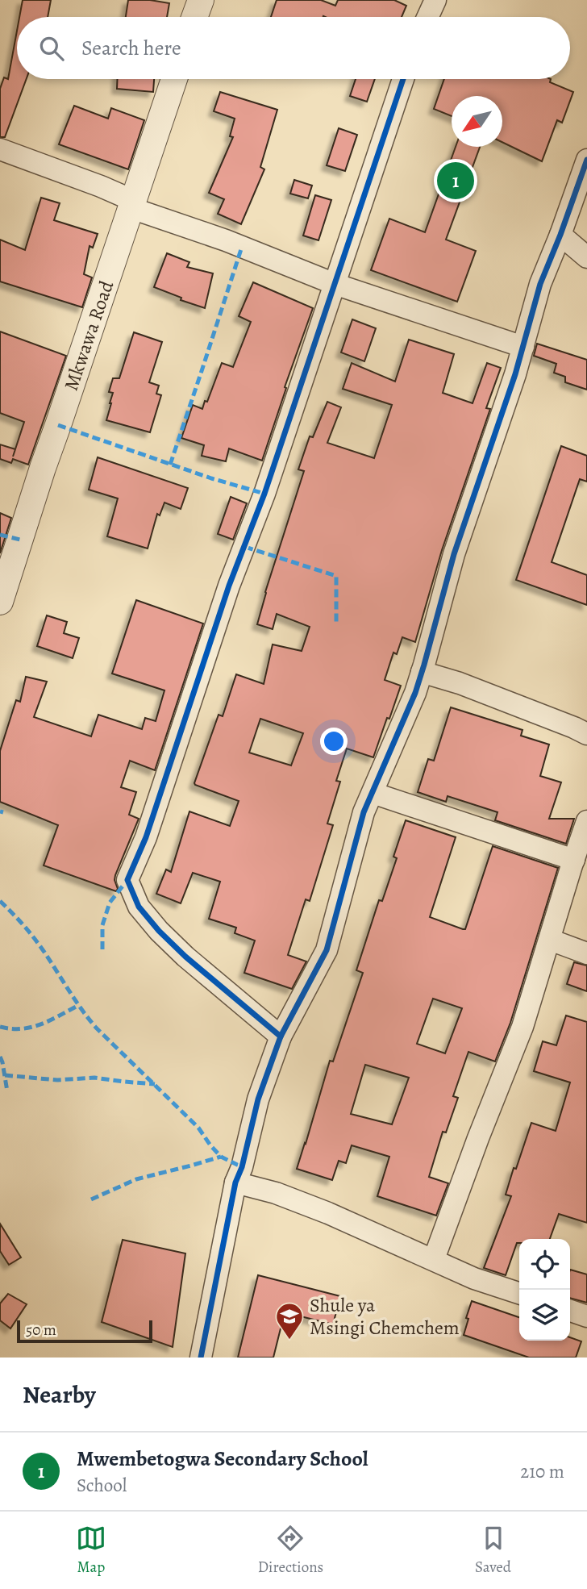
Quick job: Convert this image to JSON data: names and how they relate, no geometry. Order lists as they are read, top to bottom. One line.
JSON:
{"streets":{"street":["Mkwawa Road"]},"places":{"school or university":["Shule ya Msingi Chemchem"]},"scale_bar":"50 m","north":"bottom left","page":{"search":"Search here","pins":"1","scale":"50 m","heading":"Nearby","list":[{"mark":"1","name":"Mwembetogwa Secondary School","note":"School","value":"210 m"}],"nav":["Map","Directions","Saved"]}}
